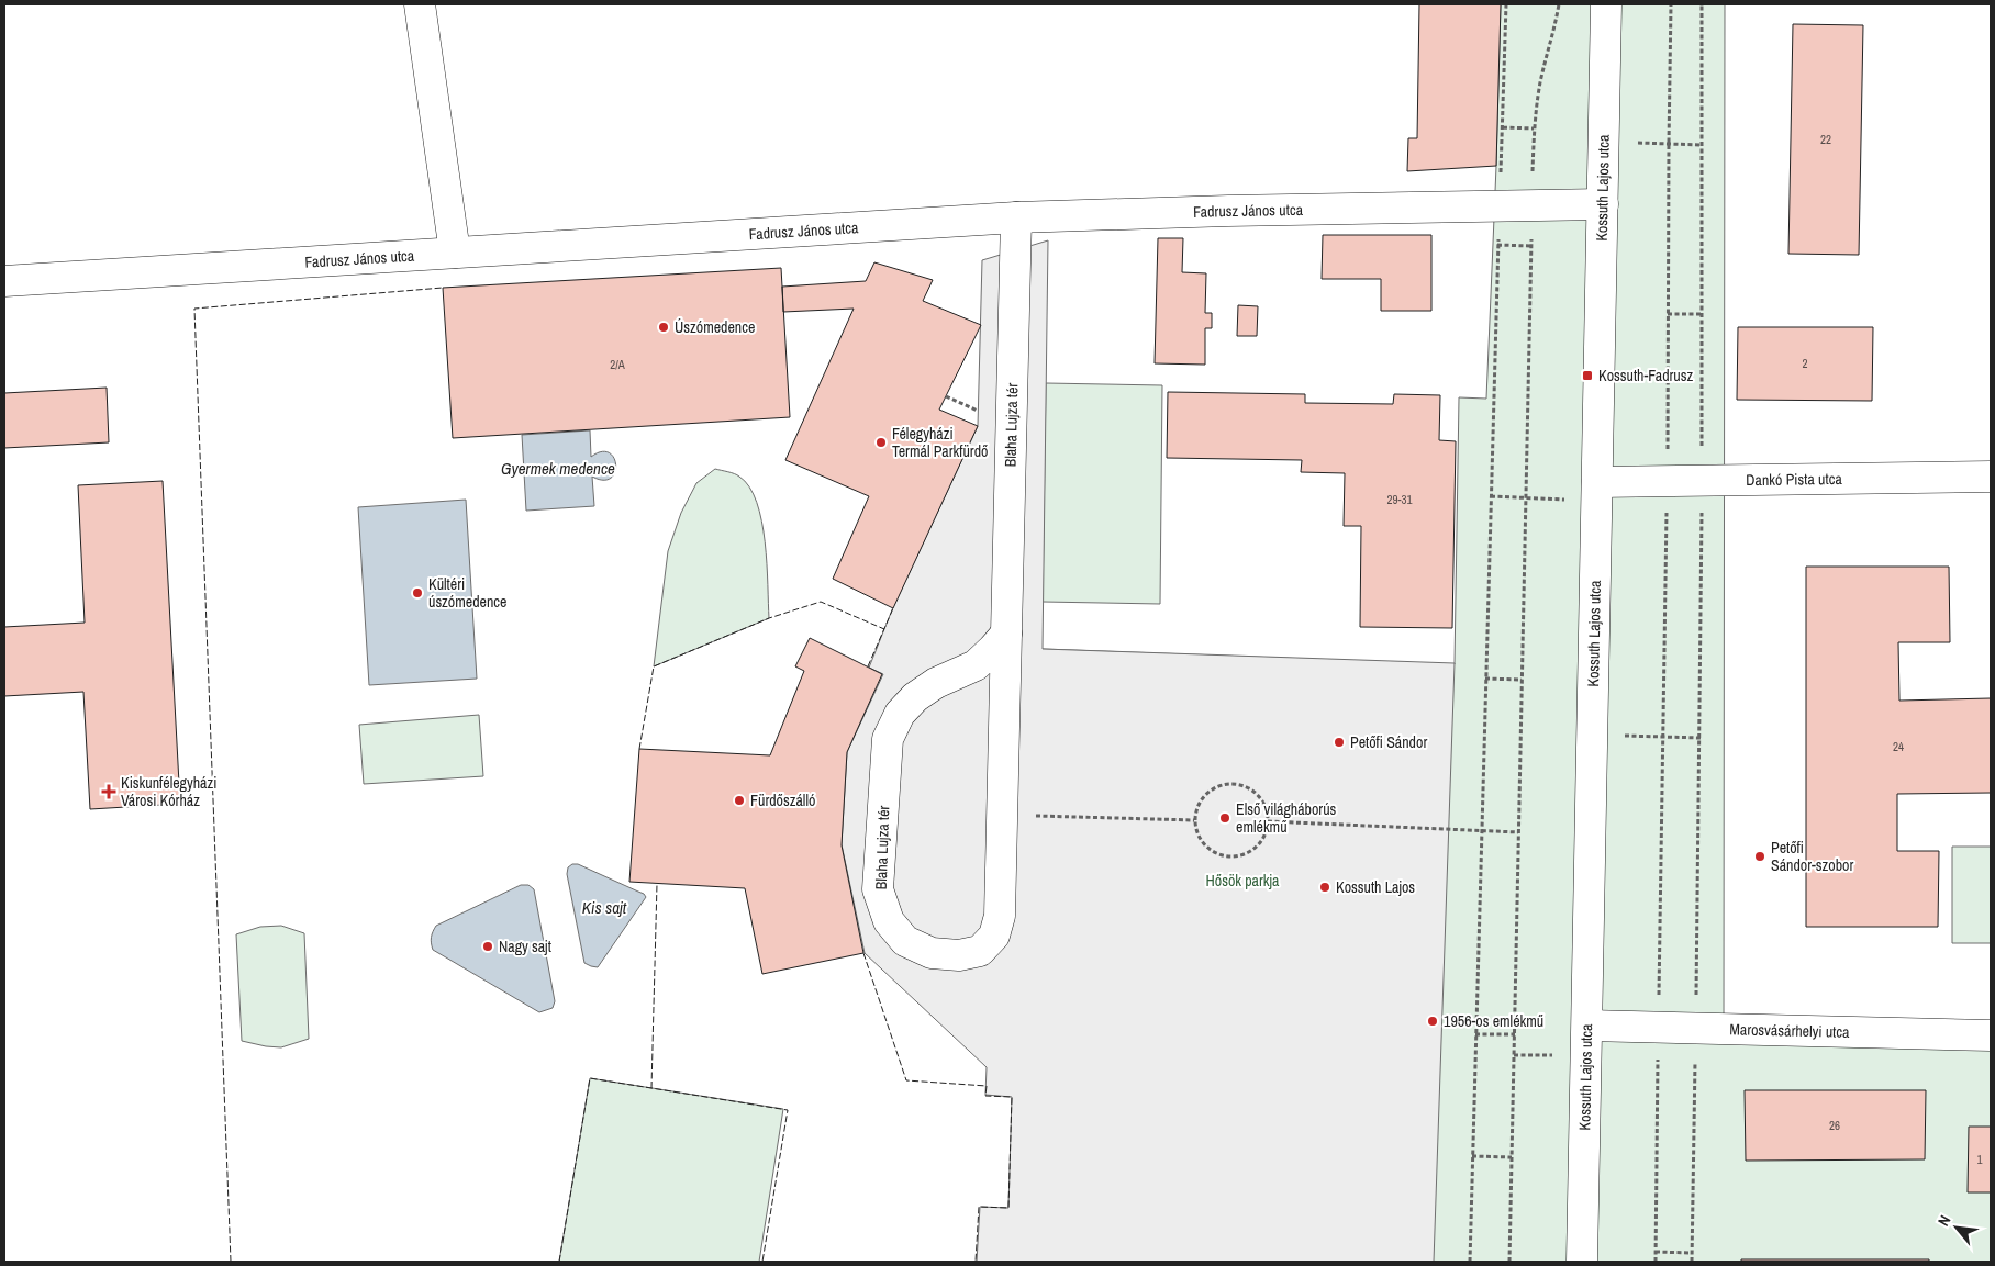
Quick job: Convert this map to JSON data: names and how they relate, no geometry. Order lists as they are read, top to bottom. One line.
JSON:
{"streets":{"street":["Kossuth Lajos utca","Fadrusz János utca","Blaha Lujza tér","Dankó Pista utca","Marosvásárhelyi utca"]},"crossings":[["Kossuth Lajos utca","Fadrusz János utca"],["Kossuth Lajos utca","Dankó Pista utca"],["Kossuth Lajos utca","Marosvásárhelyi utca"],["Fadrusz János utca","Blaha Lujza tér"]],"water":["Gyermek medence","Kis sajt"],"parks":["Hősök parkja"],"places":{"other":["Úszómedence","Félegyházi Termál Parkfürdő","Kültéri úszómedence","Petőfi Sándor","Fürdőszálló","Első világháborús emlékmű","Petőfi Sándor-szobor","Kossuth Lajos","Nagy sajt","1956-os emlékmű"],"transit":["Kossuth-Fadrusz"],"health":["Kiskunfélegyházi Városi Kórház"]},"house_numbers":["22","2","2/A","29-31","24","26","1"],"north":"top left"}
